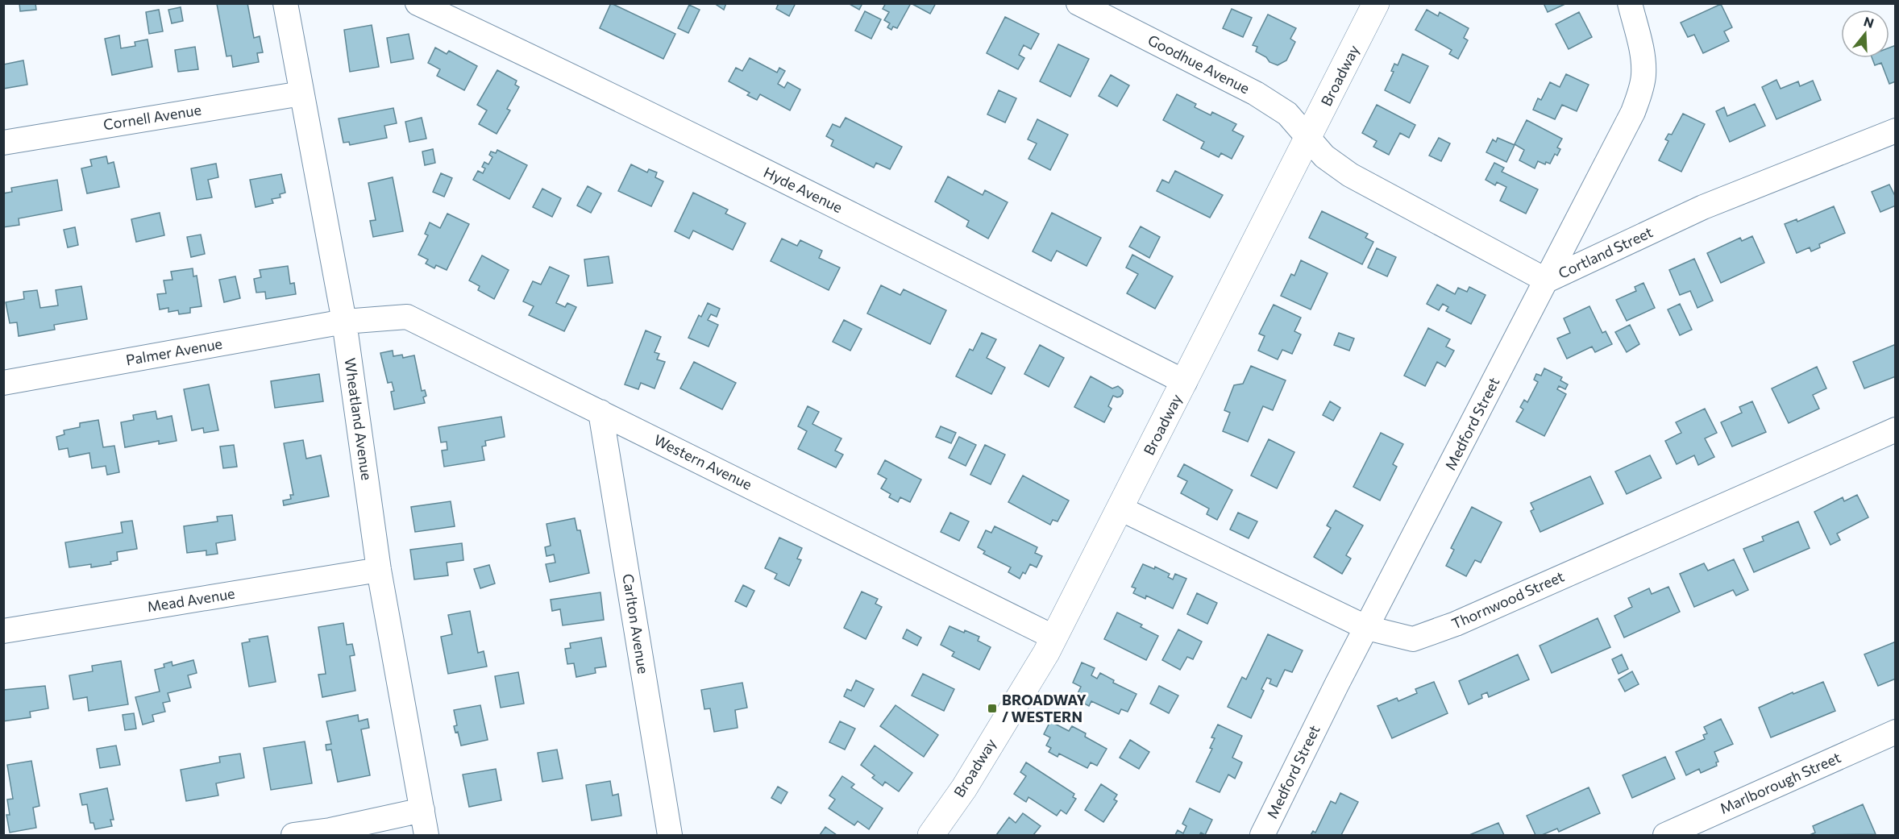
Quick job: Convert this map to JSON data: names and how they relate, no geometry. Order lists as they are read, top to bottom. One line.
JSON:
{"streets":{"main road":["Broadway"],"street":["Goodhue Avenue","Cornell Avenue","Hyde Avenue","Cortland Street","Palmer Avenue","Wheatland Avenue","Medford Street","Western Avenue","Mead Avenue","Thornwood Street","Carlton Avenue","Marlborough Street"]},"crossings":[["Goodhue Avenue","Broadway"],["Goodhue Avenue","Cortland Street"],["Broadway","Hyde Avenue"],["Broadway","Cortland Street"],["Broadway","Western Avenue"],["Broadway","Thornwood Street"],["Cornell Avenue","Wheatland Avenue"],["Cortland Street","Medford Street"],["Palmer Avenue","Wheatland Avenue"],["Palmer Avenue","Western Avenue"],["Wheatland Avenue","Western Avenue"],["Wheatland Avenue","Mead Avenue"],["Medford Street","Thornwood Street"],["Western Avenue","Carlton Avenue"]],"places":{"transit":["BROADWAY / WESTERN"]},"north":"top"}
